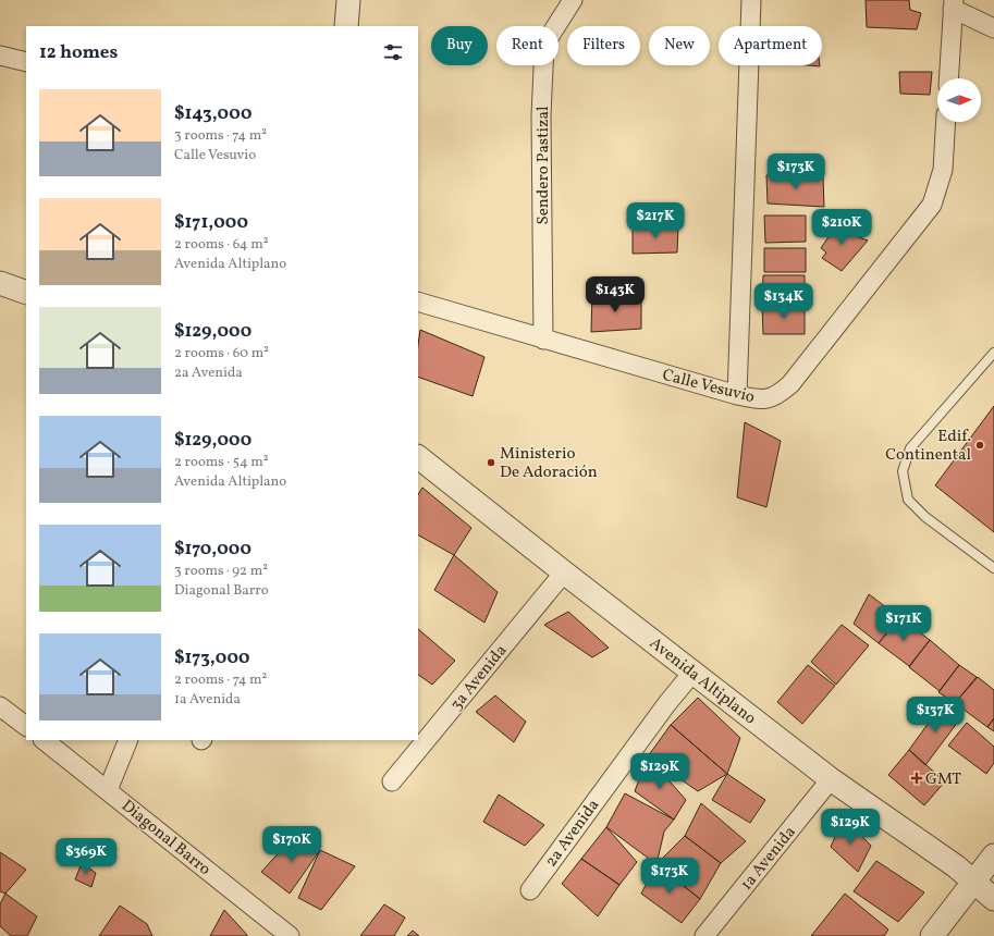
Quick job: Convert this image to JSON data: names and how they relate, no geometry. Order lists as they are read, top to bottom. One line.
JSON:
{"streets":{"street":["Sendero Pastizal","Calle Vesuvio","3a Avenida","Avenida Altiplano","2a Avenida","Diagonal Barro","1a Avenida"]},"crossings":[["Sendero Pastizal","Calle Vesuvio"],["3a Avenida","Avenida Altiplano"],["Avenida Altiplano","2a Avenida"],["Avenida Altiplano","1a Avenida"]],"places":{"other":["Edif. Continental","Ministerio De Adoración"],"health":["GMT"]},"north":"right","page":{"chip":["Buy","Rent","Filters","New","Apartment"],"heading":"12 homes","list":[{"name":"$143,000","note":"3 rooms · 74 m² · Calle Vesuvio"},{"name":"$171,000","note":"2 rooms · 64 m² · Avenida Altiplano"},{"name":"$129,000","note":"2 rooms · 60 m² · 2a Avenida"},{"name":"$129,000","note":"2 rooms · 54 m² · Avenida Altiplano"},{"name":"$170,000","note":"3 rooms · 92 m² · Diagonal Barro"},{"name":"$173,000","note":"2 rooms · 74 m² · 1a Avenida"}],"price":["$173K","$217K","$210K","$143K","$134K","$171K","$137K","$129K","$129K","$170K","$369K","$173K"]}}
